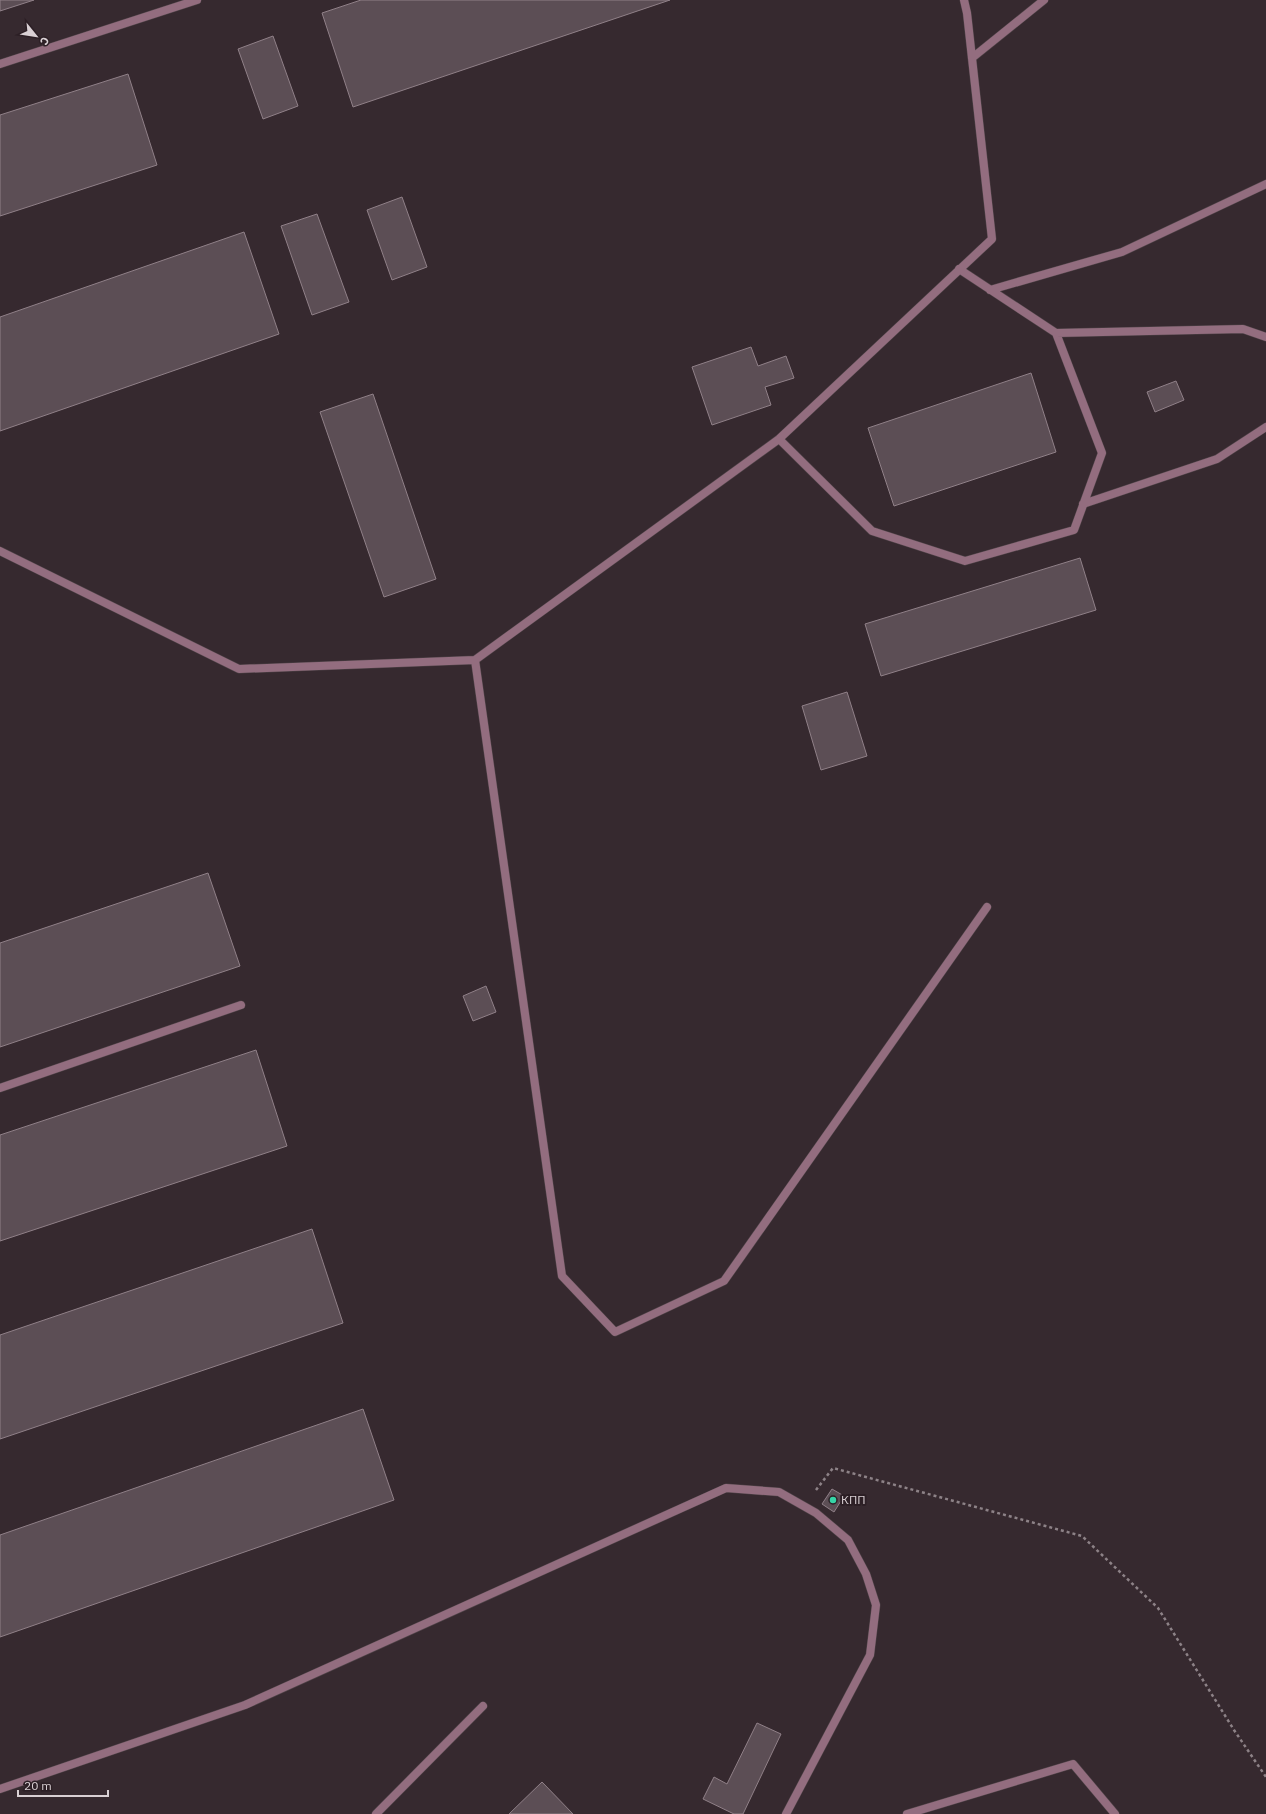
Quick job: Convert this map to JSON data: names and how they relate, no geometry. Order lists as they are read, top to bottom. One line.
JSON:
{"places":["КПП"],"scale_bar":"20 m","north":"bottom right"}
